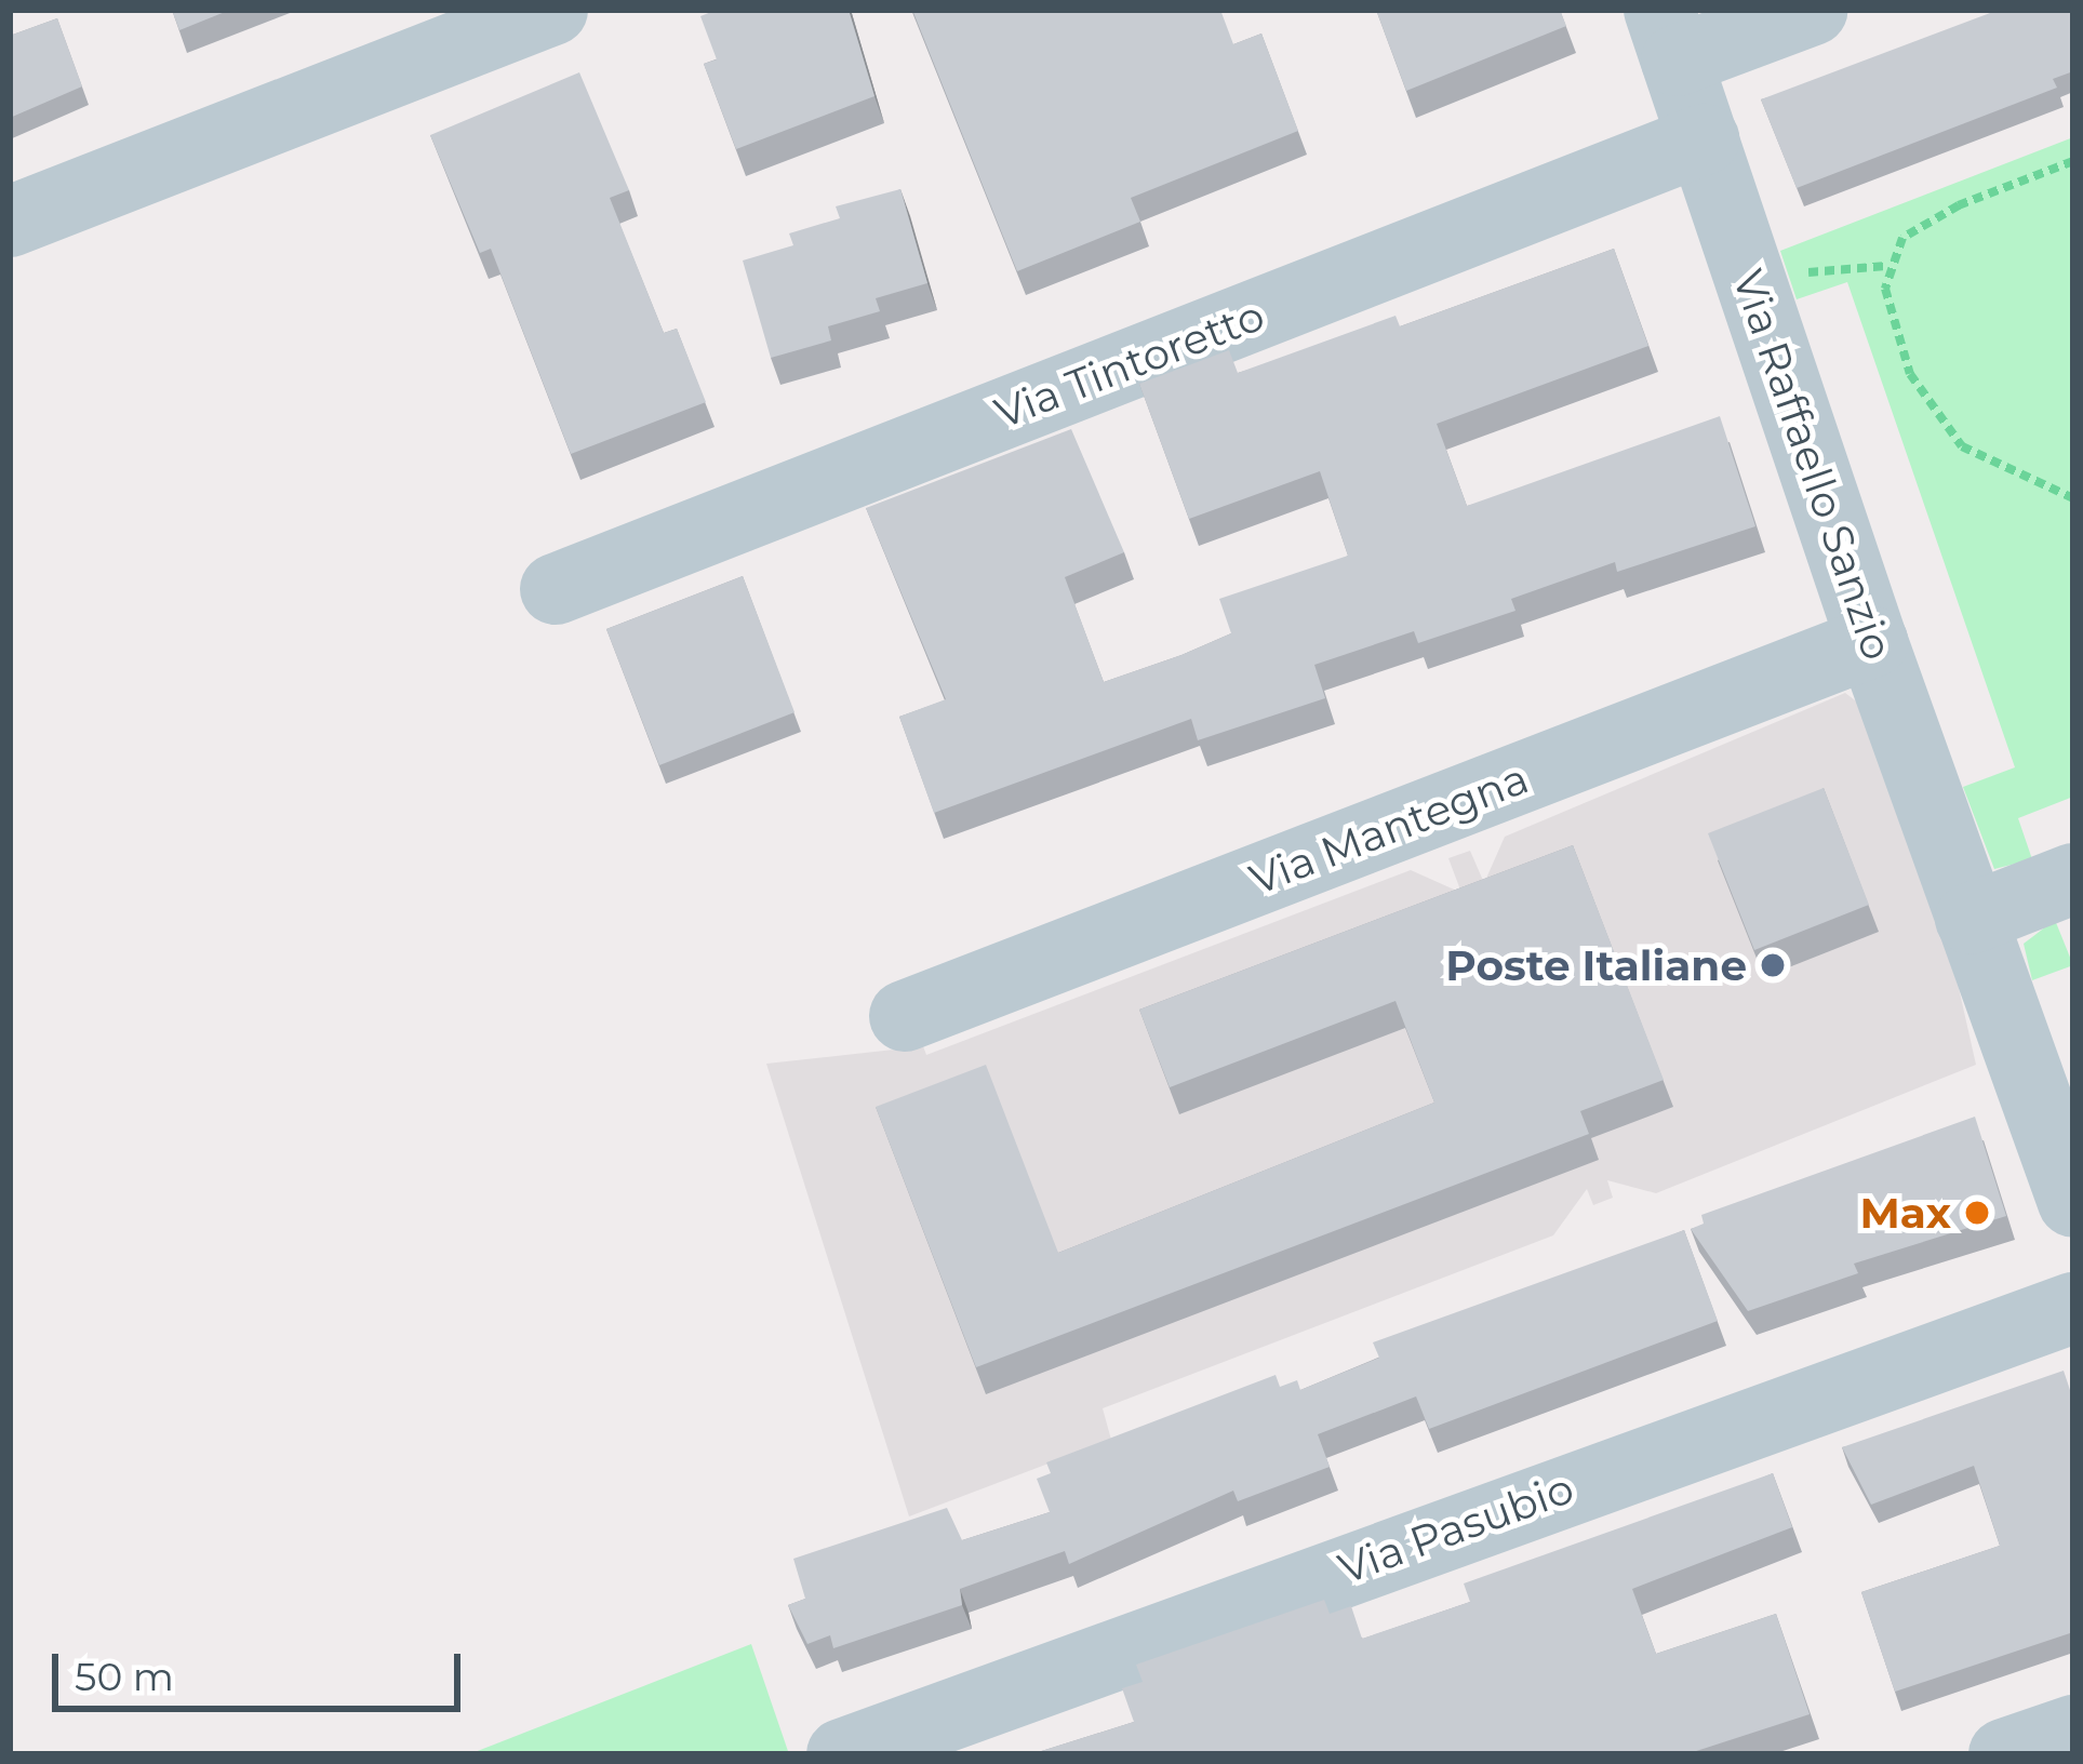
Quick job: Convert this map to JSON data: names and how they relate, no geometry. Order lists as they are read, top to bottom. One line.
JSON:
{"streets":{"street":["Via Tintoretto","Via Raffaello Sanzio","Via Mantegna","Via Pasubio"]},"crossings":[["Via Tintoretto","Via Raffaello Sanzio"],["Via Raffaello Sanzio","Via Mantegna"]],"places":["Poste Italiane","Max"],"scale_bar":"50 m"}
